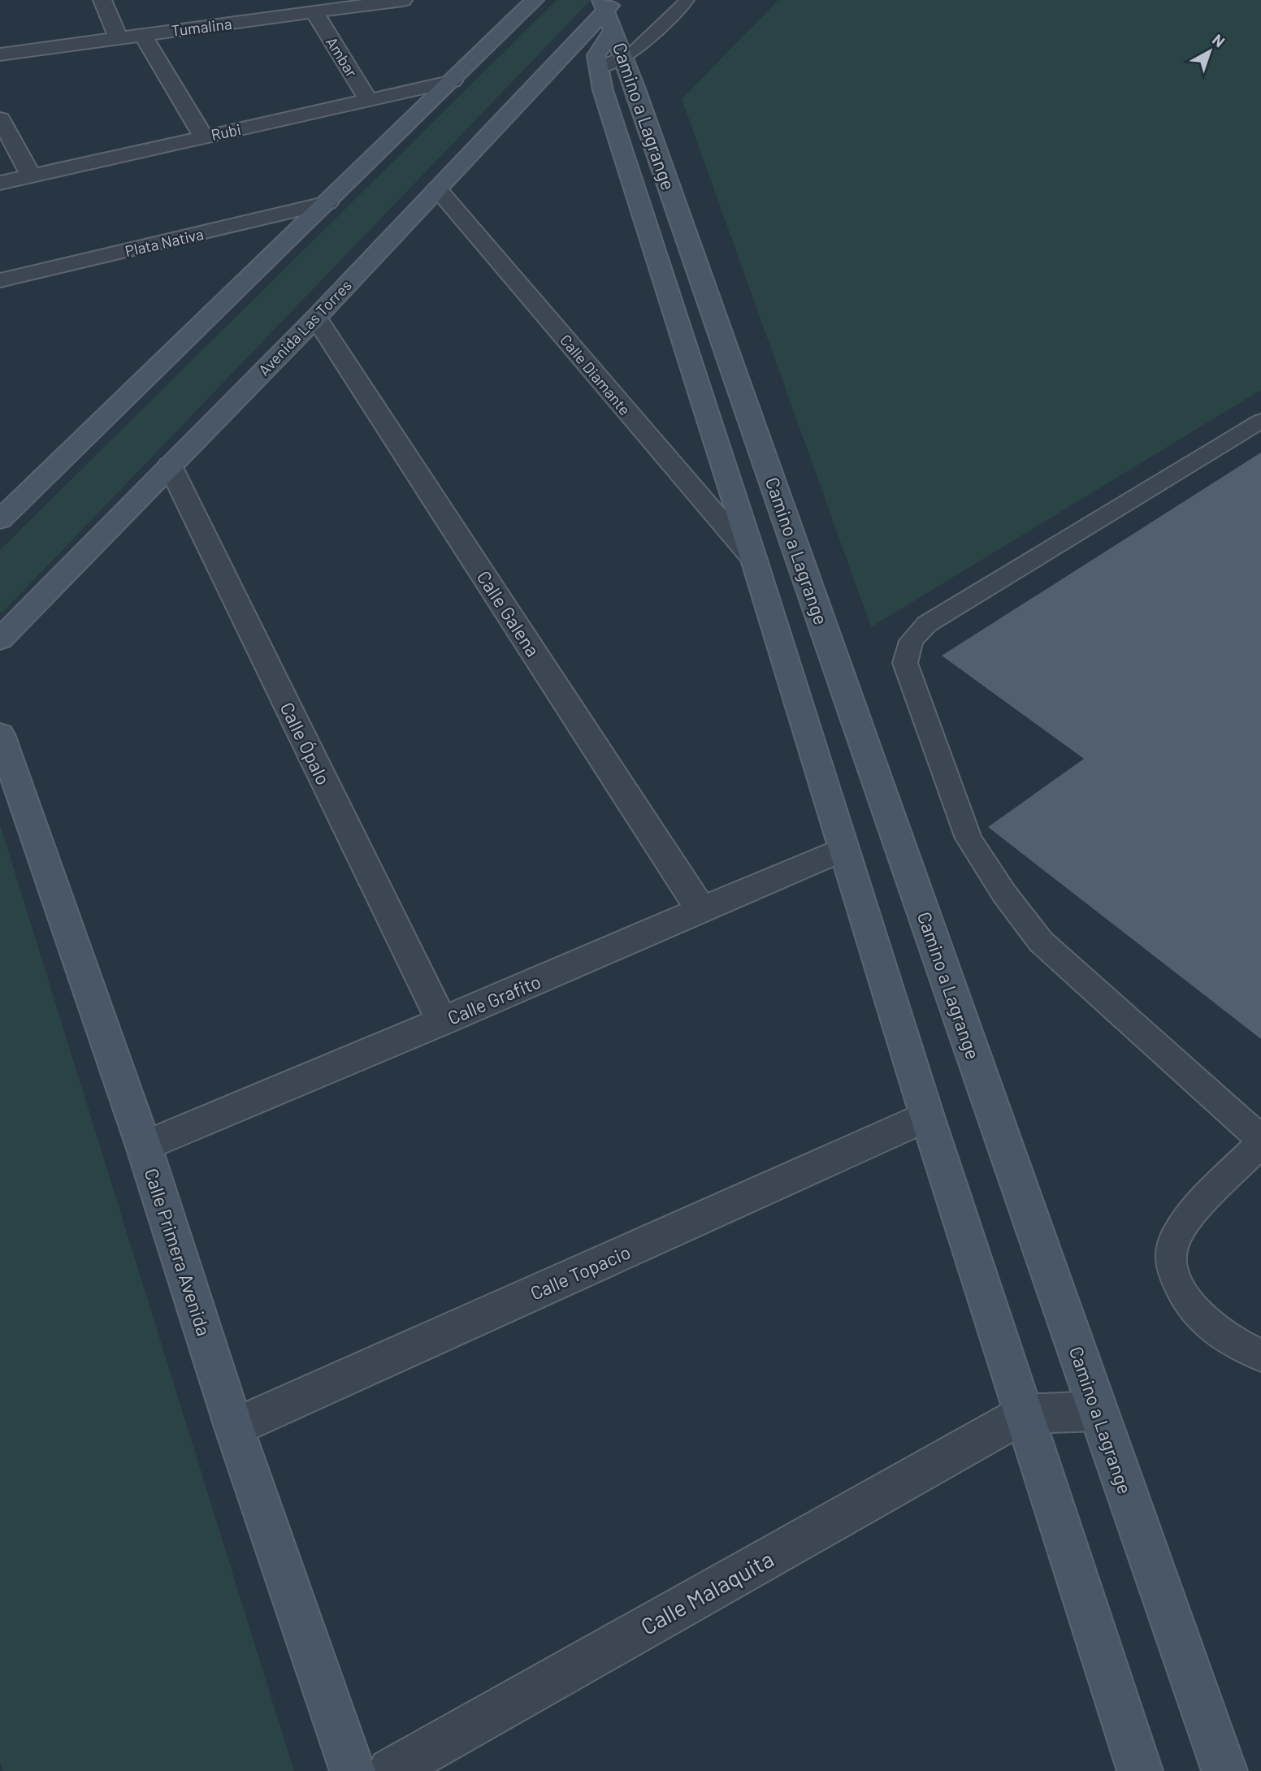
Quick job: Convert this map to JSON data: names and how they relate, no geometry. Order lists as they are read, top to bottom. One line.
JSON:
{"streets":{"street":["Tumalina","Ambar","Camino a Lagrange","Rubi","Plata Nativa","Avenida Las Torres","Calle Diamante","Calle Galena","Calle Ópalo","Calle Grafito","Calle Primera Avenida","Calle Topacio","Calle Malaquita"]},"crossings":[["Tumalina","Ambar"],["Ambar","Rubi"],["Camino a Lagrange","Avenida Las Torres"],["Camino a Lagrange","Calle Diamante"],["Camino a Lagrange","Calle Grafito"],["Camino a Lagrange","Calle Topacio"],["Camino a Lagrange","Calle Malaquita"],["Avenida Las Torres","Calle Diamante"],["Avenida Las Torres","Calle Galena"],["Avenida Las Torres","Calle Ópalo"],["Calle Galena","Calle Grafito"],["Calle Ópalo","Calle Grafito"],["Calle Grafito","Calle Primera Avenida"],["Calle Primera Avenida","Calle Topacio"]],"north":"top right"}
